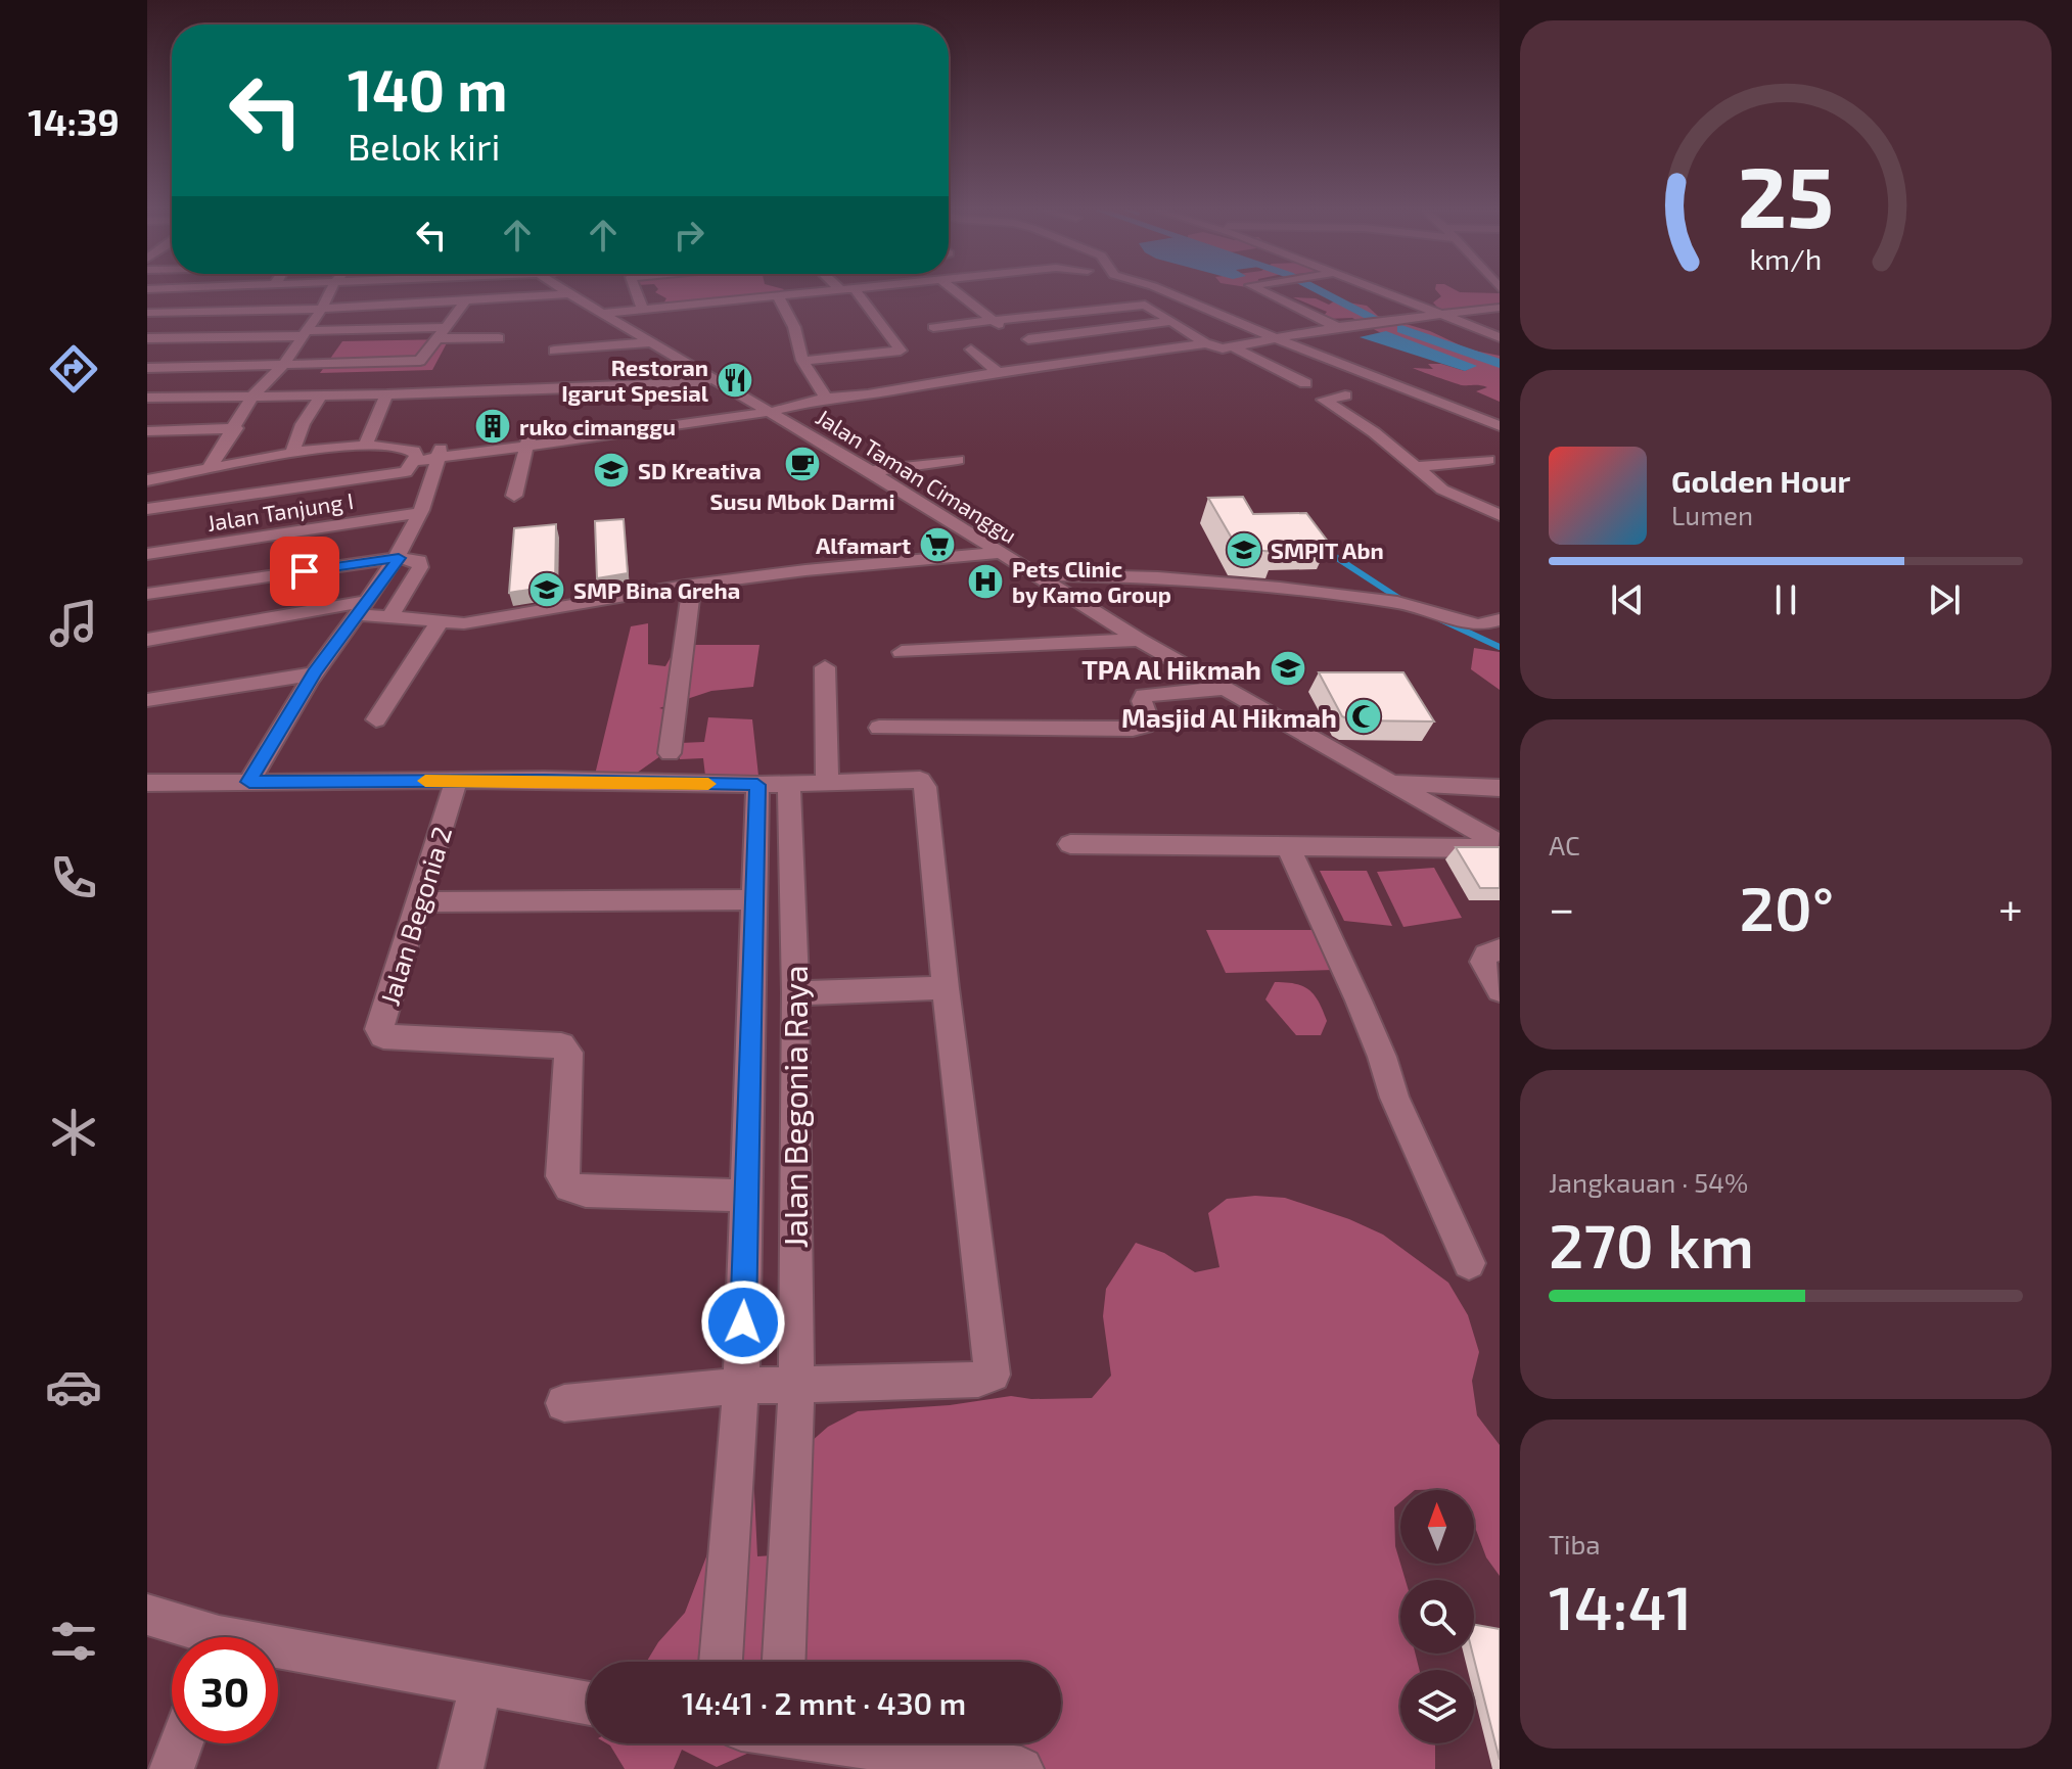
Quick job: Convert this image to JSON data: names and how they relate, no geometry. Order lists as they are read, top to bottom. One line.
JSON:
{"streets":{"street":["Jalan Taman Cimanggu","Jalan Tanjung I","Jalan Begonia 2","Jalan Begonia Raya"]},"crossings":[["Jalan Begonia 2","Jalan Begonia Raya"]],"places":{"restaurant":["Restoran Igarut Spesial"],"building":["ruko cimanggu"],"cafe":["Susu Mbok Darmi"],"school or university":["SD Kreativa","SMPIT Abn","SMP Bina Greha","TPA Al Hikmah"],"supermarket":["Alfamart"],"hospital":["Pets Clinic by Kamo Group"],"mosque":["Masjid Al Hikmah"]},"north":"top","page":{"tabs":"14:39","turn":["140 m","Belok kiri"],"song":["Golden Hour","Lumen"],"tile":["AC",["Jangkauan · 54%","270 km"],["Tiba","14:41"]],"heat":["−","20°","+"],"limit":"30","trip":"14:41 · 2 mnt · 430 m","gauge":["25","km/h"]}}
